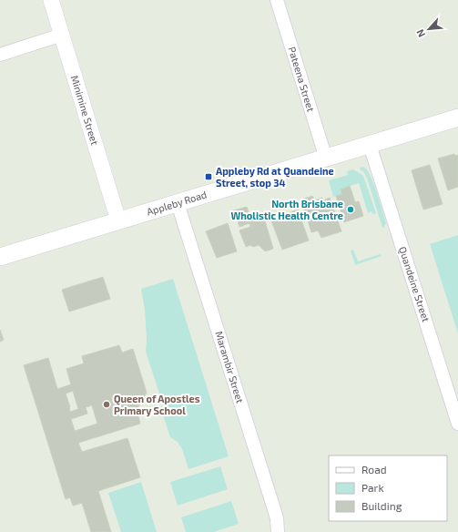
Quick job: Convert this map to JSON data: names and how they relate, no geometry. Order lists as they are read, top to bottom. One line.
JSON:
{"streets":{"main road":["Appleby Road"],"street":["Pateena Street","Minimine Street","Quandeine Street","Marambir Street"]},"crossings":[["Pateena Street","Appleby Road"],["Minimine Street","Appleby Road"],["Appleby Road","Quandeine Street"],["Appleby Road","Marambir Street"]],"places":{"transit":["Appleby Rd at Quandeine Street, stop 34"],"other":["North Brisbane Wholistic Health Centre","Queen of Apostles Primary School"]},"legend":["Road","Park","Building"],"north":"bottom left"}
